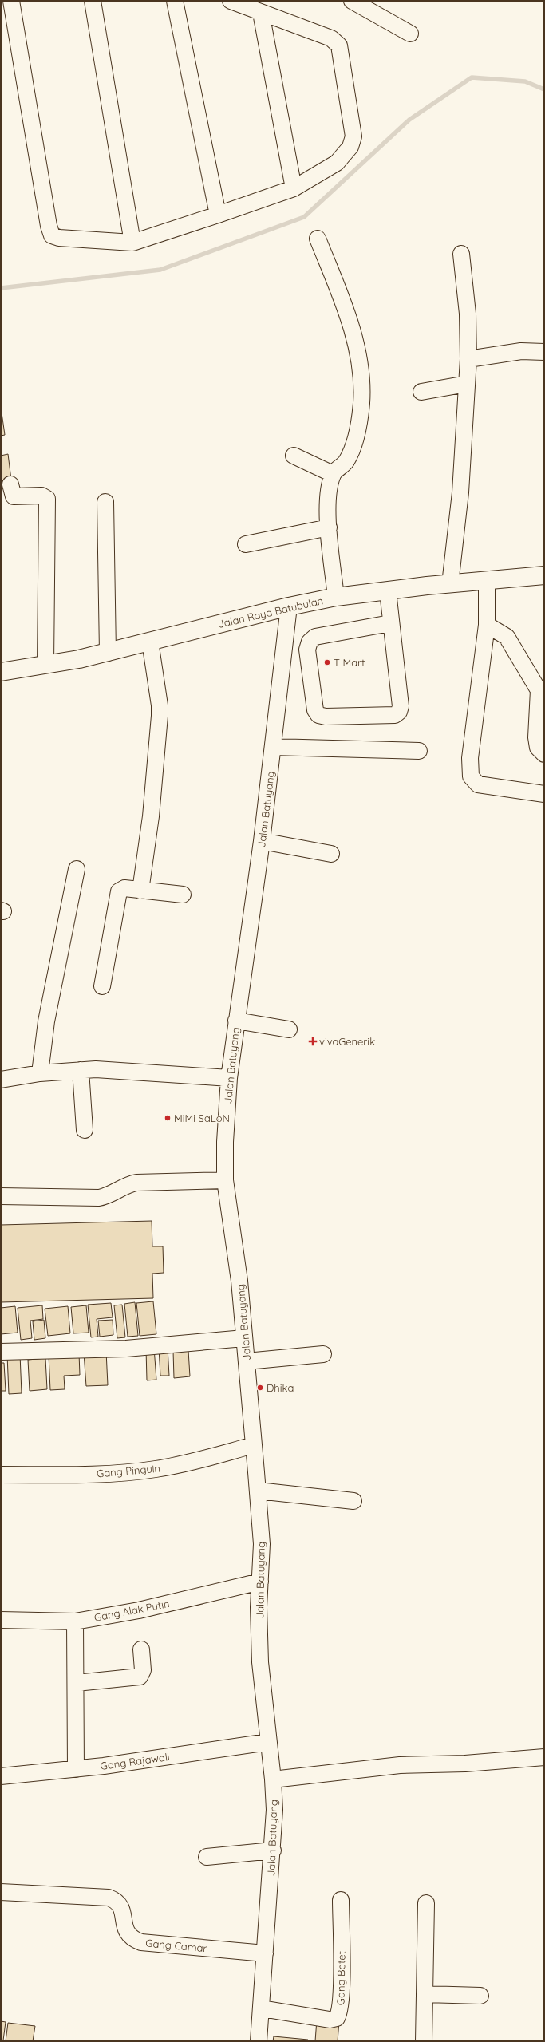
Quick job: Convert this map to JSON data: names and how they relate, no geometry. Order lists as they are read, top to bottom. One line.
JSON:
{"streets":{"highway":["Jalan Raya Batubulan"],"street":["Jalan Batuyang","Gang Pinguin","Gang Alak Putih","Gang Rajawali","Gang Camar","Gang Betet"]},"crossings":[["Jalan Raya Batubulan","Jalan Batuyang"],["Jalan Batuyang","Gang Pinguin"],["Jalan Batuyang","Gang Alak Putih"],["Jalan Batuyang","Gang Rajawali"],["Jalan Batuyang","Gang Camar"],["Jalan Batuyang","Gang Betet"]],"places":{"other":["T Mart","MiMi SaLoN","Dhika"],"health":["vivaGenerik"]}}
